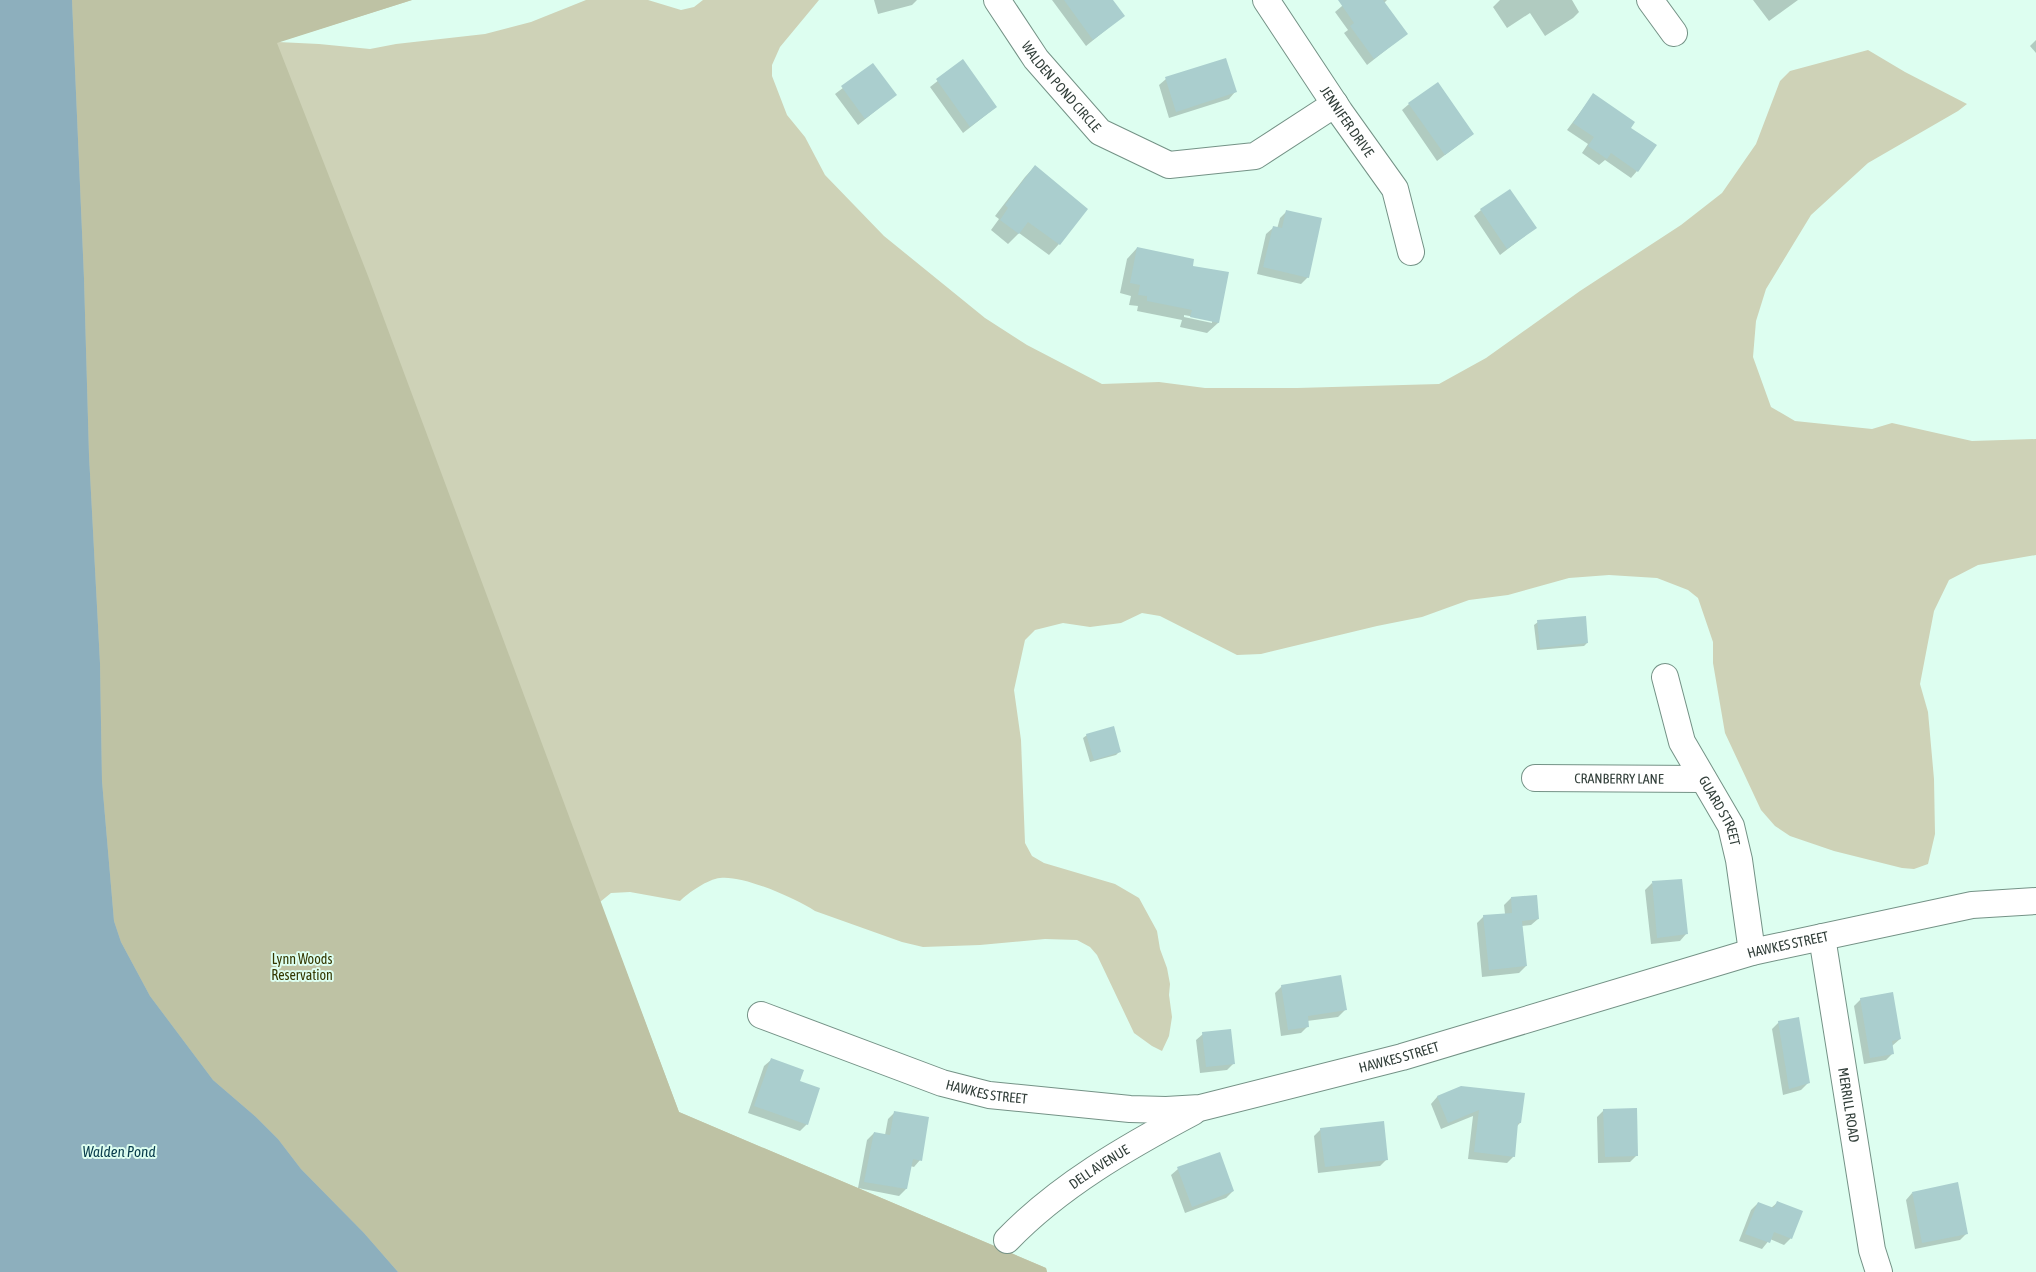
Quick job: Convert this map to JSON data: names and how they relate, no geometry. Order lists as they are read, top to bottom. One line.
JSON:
{"streets":{"street":["WALDEN POND CIRCLE","JENNIFER DRIVE","CRANBERRY LANE","GUARD STREET","HAWKES STREET","MERRILL ROAD","DELL AVENUE"]},"crossings":[["WALDEN POND CIRCLE","JENNIFER DRIVE"],["CRANBERRY LANE","GUARD STREET"],["GUARD STREET","HAWKES STREET"],["HAWKES STREET","MERRILL ROAD"],["HAWKES STREET","DELL AVENUE"]],"water":["Walden Pond"],"parks":["Lynn Woods Reservation"]}
